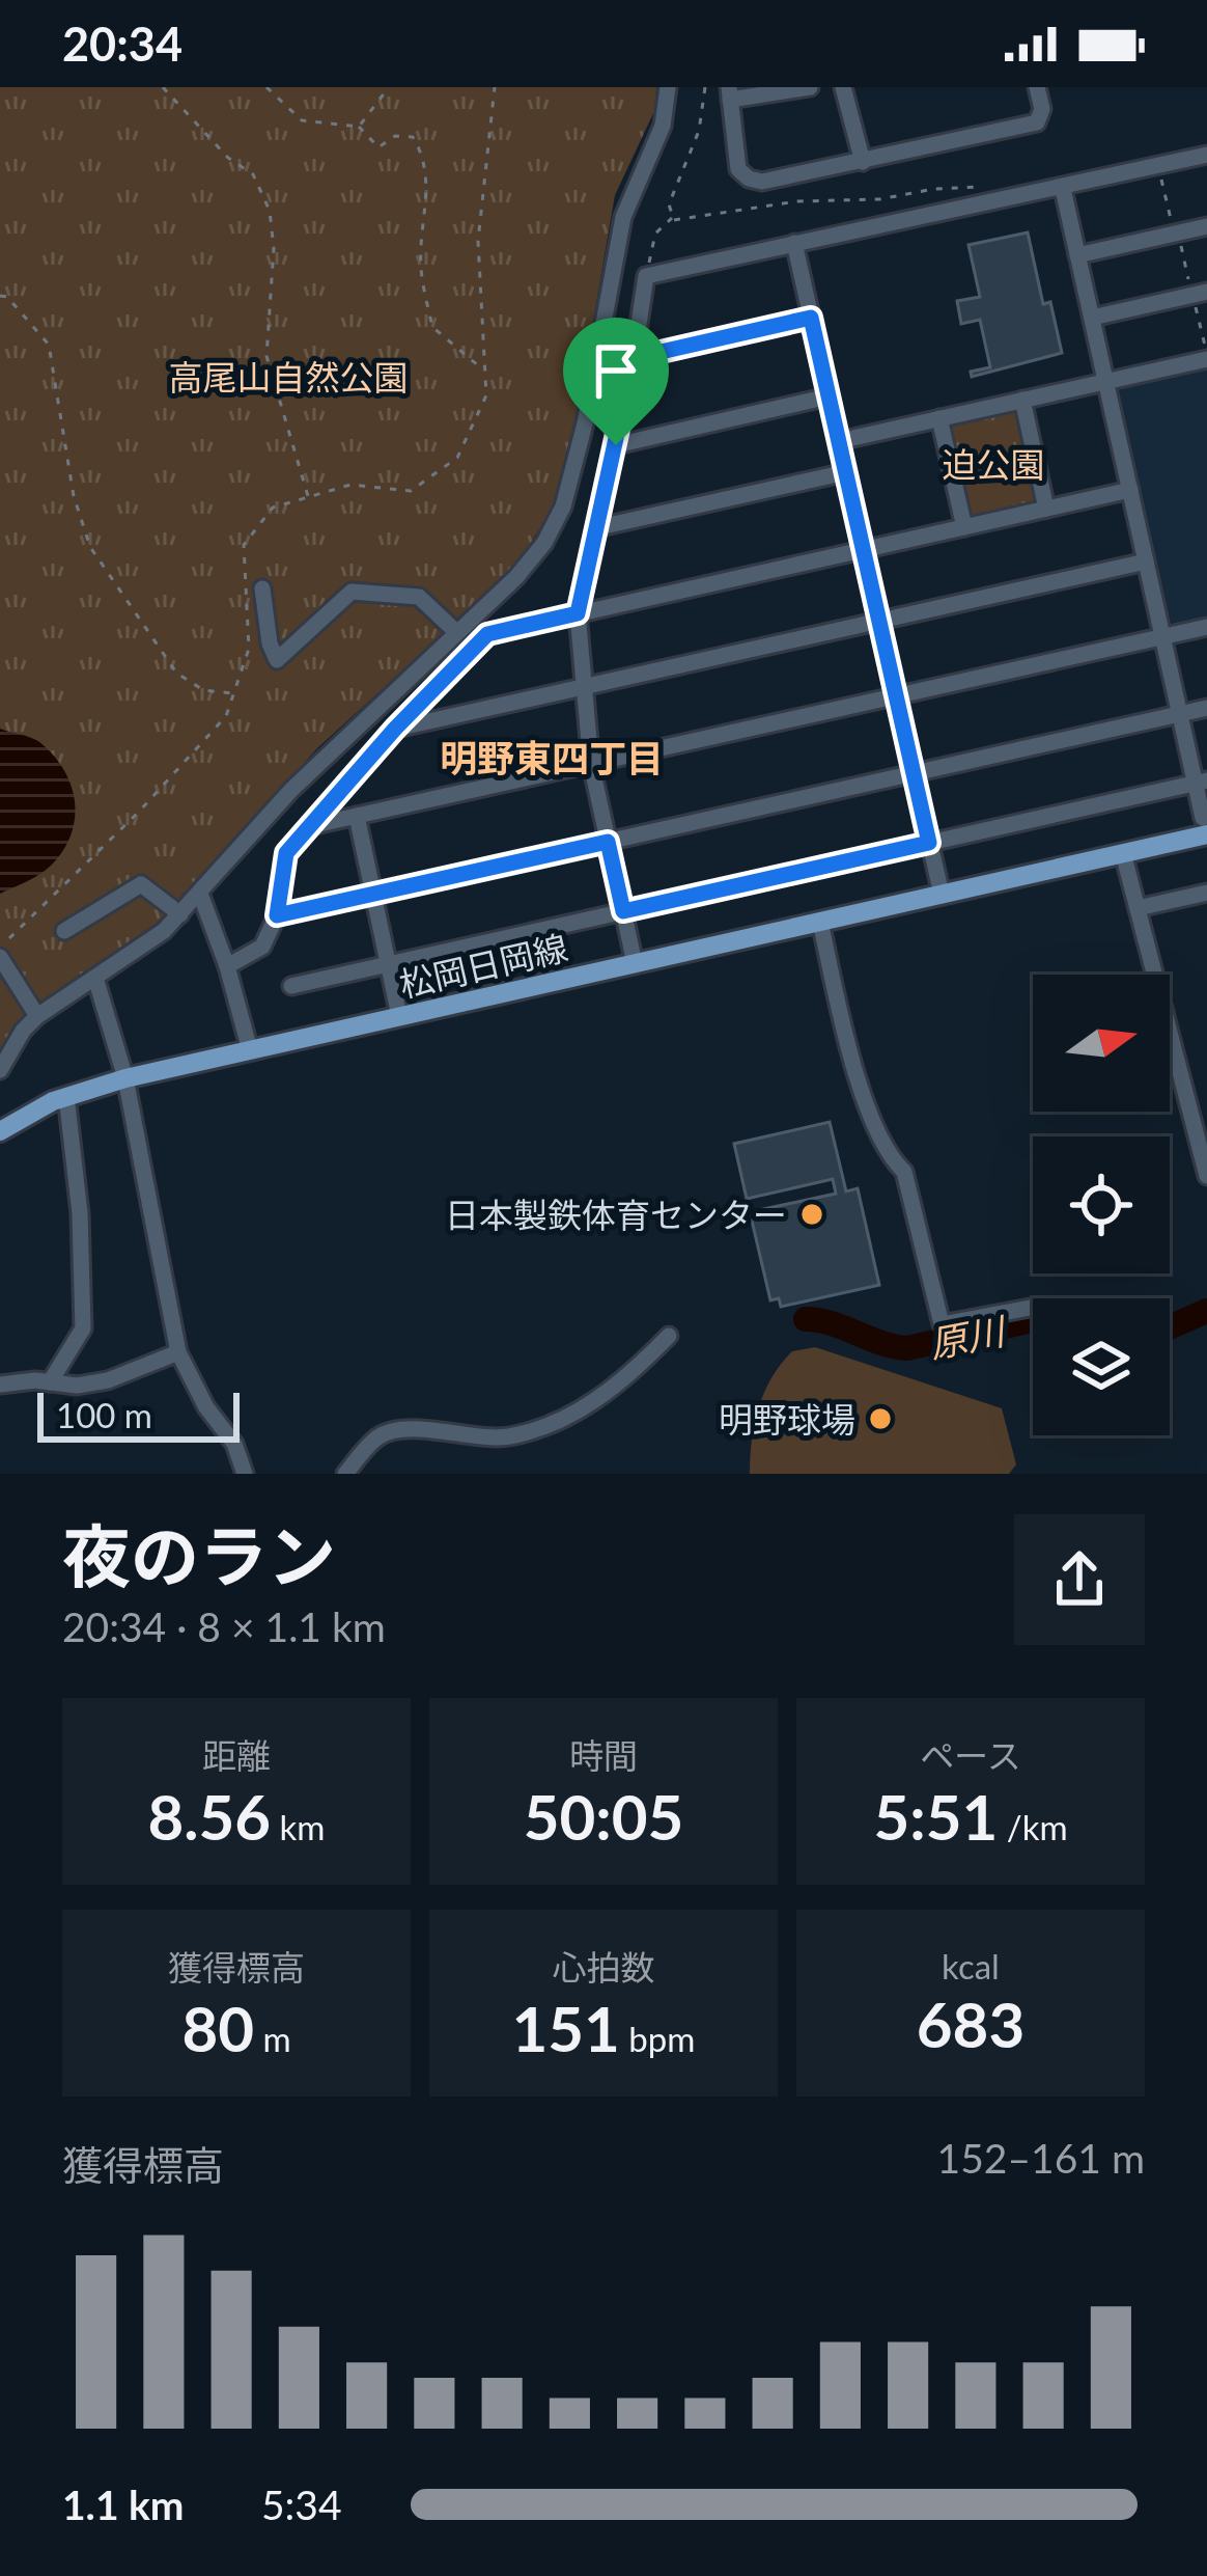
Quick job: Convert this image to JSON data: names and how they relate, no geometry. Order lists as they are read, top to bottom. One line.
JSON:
{"streets":{"main road":["松岡日岡線"]},"districts":["明野東四丁目"],"water":["原川"],"parks":["高尾山自然公園","迫公園"],"places":["日本製鉄体育センター","明野球場"],"scale_bar":"100 m","north":"right","page":{"status":"20:34","scale":"100 m","heading":["夜のラン","20:34 · 8 × 1.1 km"],"stats":[["距離","8.56 km"],["時間","50:05"],["ペース","5:51 /km"],["獲得標高","80 m"],["心拍数","151 bpm"],["kcal","683"]],"chart":["獲得標高","152–161 m"],"list":[{"name":"1.1 km","note":"5:34"}]}}
